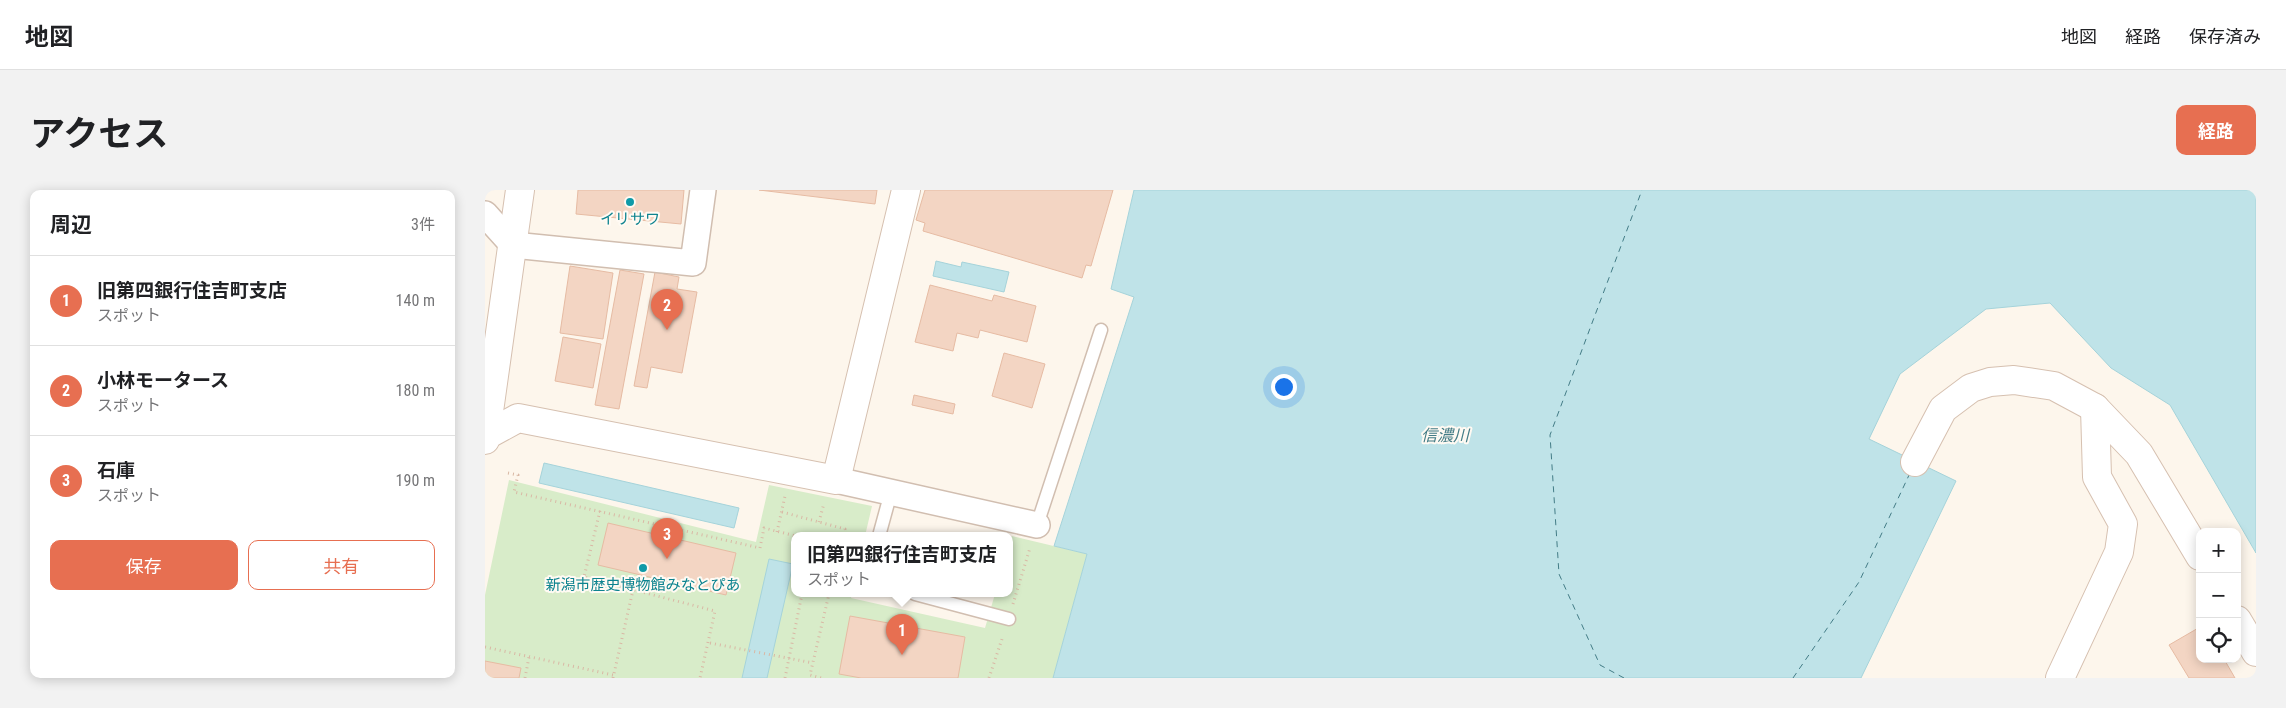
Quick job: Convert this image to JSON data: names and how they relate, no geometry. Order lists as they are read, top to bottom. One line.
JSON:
{"water":["信濃川"],"places":["イリサワ","新潟市歴史博物館みなとぴあ"],"page":{"header":"地図","nav":["地図","経路","保存済み"],"title":"アクセス","buttons":["経路",["保存","共有"]],"heading":["周辺","3件"],"list":[{"mark":"1","name":"旧第四銀行住吉町支店","note":"スポット","value":"140 m"},{"mark":"2","name":"小林モータース","note":"スポット","value":"180 m"},{"mark":"3","name":"石庫","note":"スポット","value":"190 m"}],"pins":["2","3","1"],"map_buttons":["+","−"],"popup":["旧第四銀行住吉町支店","スポット"]}}
